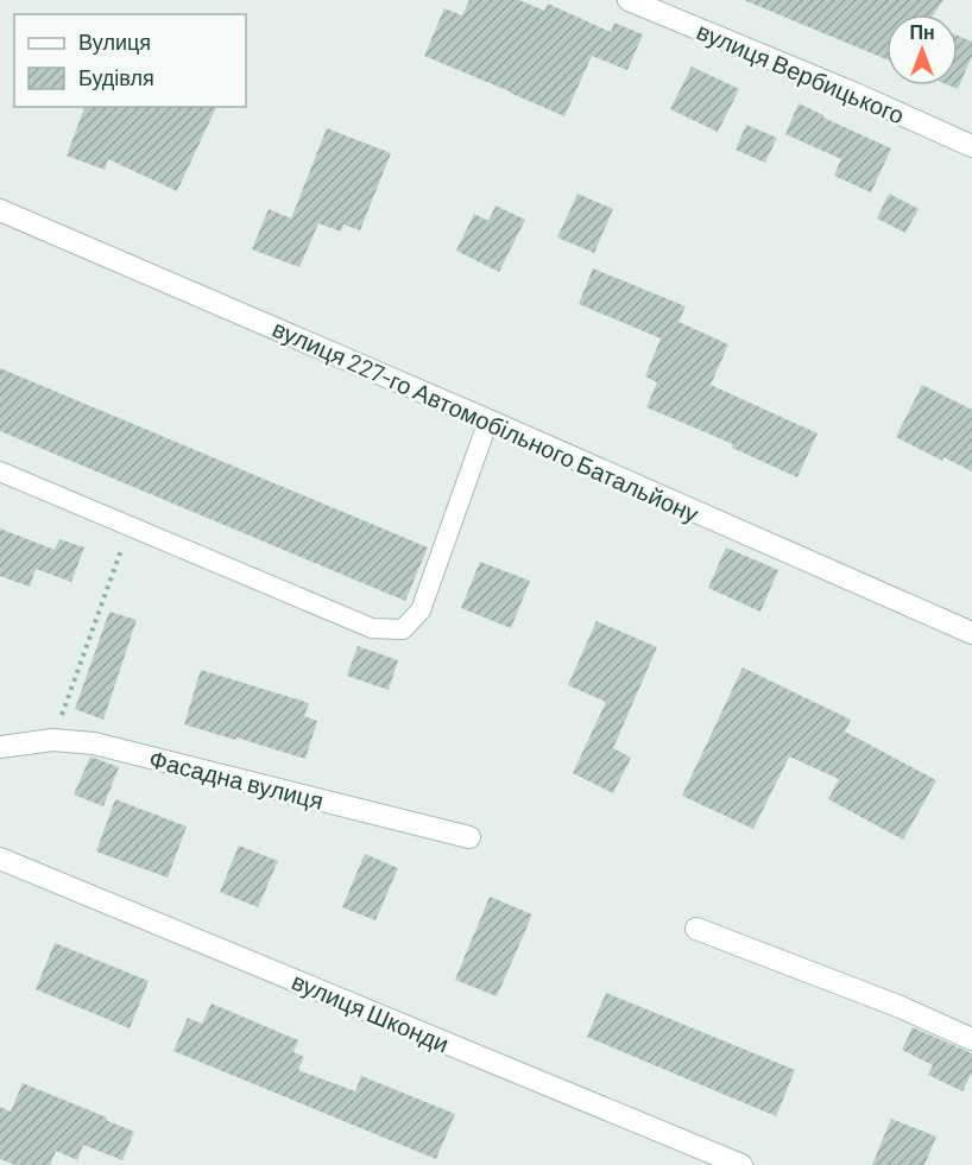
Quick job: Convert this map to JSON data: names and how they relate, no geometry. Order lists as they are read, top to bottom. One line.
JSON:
{"streets":{"street":["вулиця Вербицького","вулиця 227-го Автомобільного Батальйону","Фасадна вулиця","вулиця Шконди"]},"legend":["Вулиця","Будівля"],"north":"top"}
